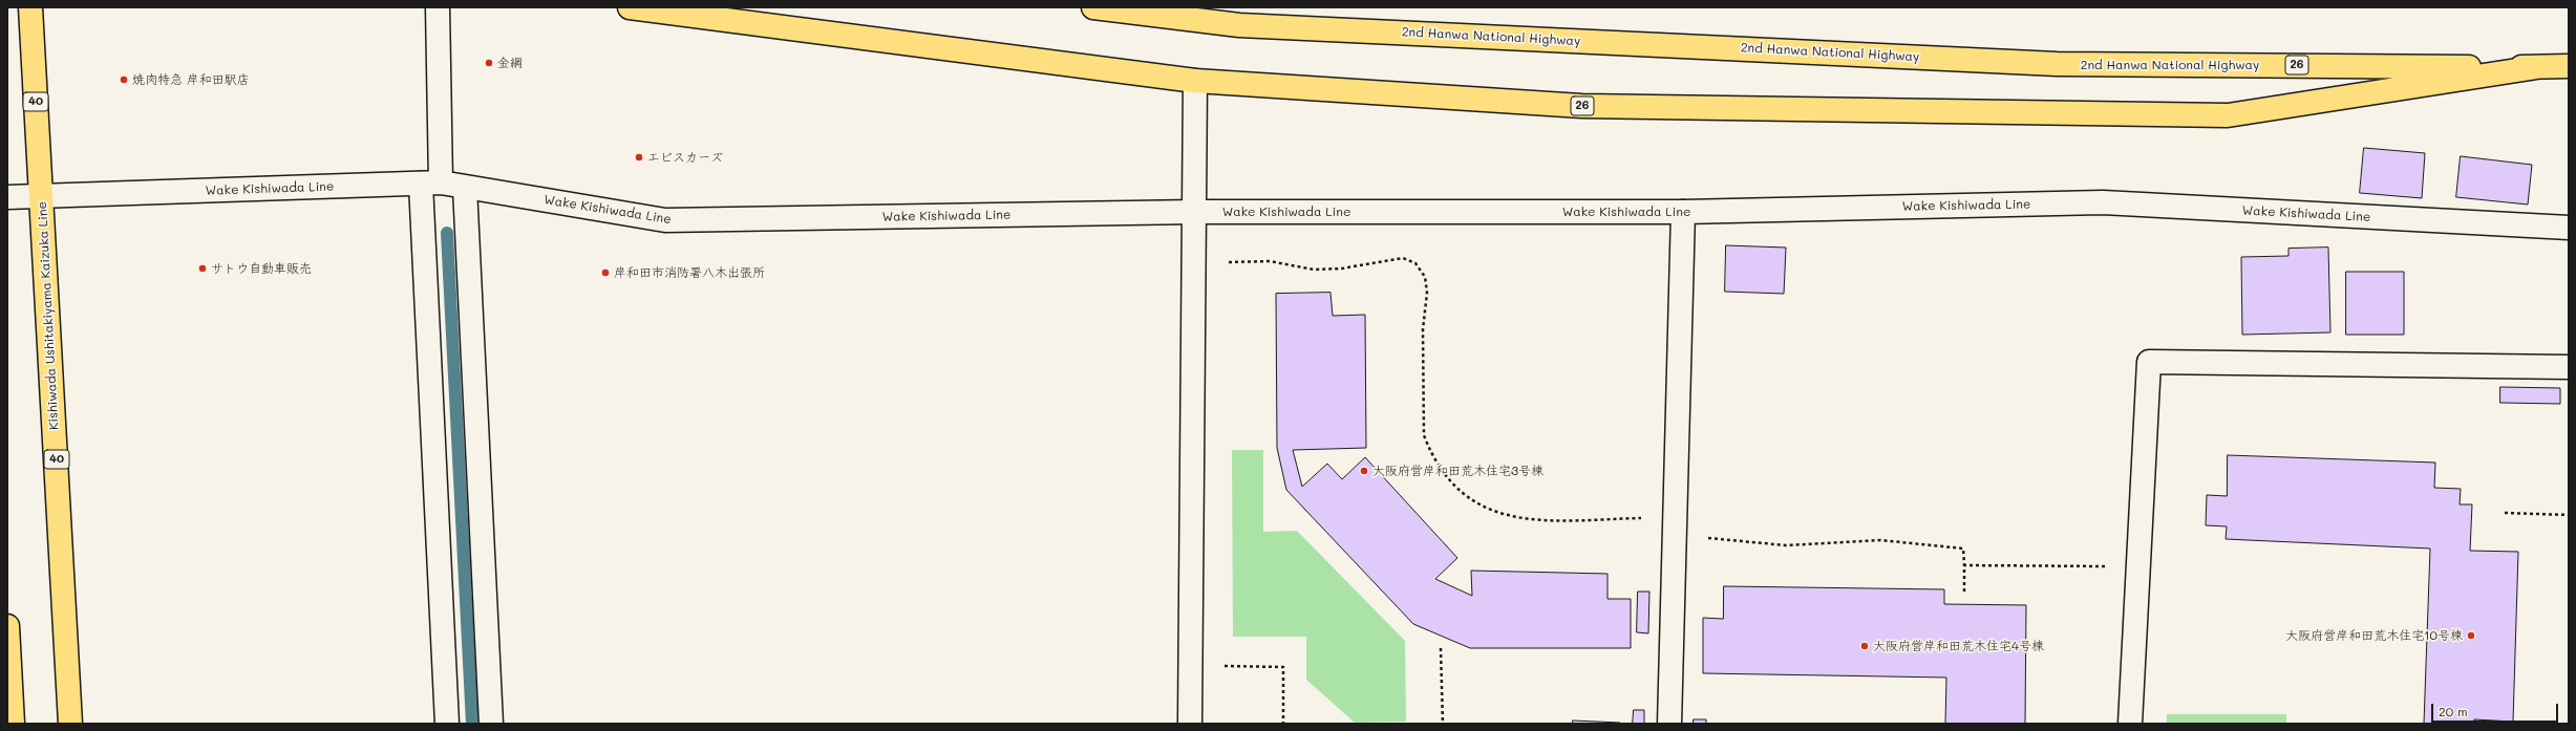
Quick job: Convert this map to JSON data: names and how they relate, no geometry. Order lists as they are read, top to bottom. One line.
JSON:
{"streets":{"main road":["2nd Hanwa National Highway","26","40","Kishiwada Ushitakiyama Kaizuka Line"],"street":["Wake Kishiwada Line"]},"crossings":[["2nd Hanwa National Highway","26"],["Wake Kishiwada Line","Kishiwada Ushitakiyama Kaizuka Line"]],"places":["金綱","焼肉特急 岸和田駅店","エビスカーズ","サトウ自動車販売","岸和田市消防署八木出張所","大阪府営岸和田荒木住宅3号棟","大阪府営岸和田荒木住宅10号棟","大阪府営岸和田荒木住宅4号棟"],"scale_bar":"20 m"}
